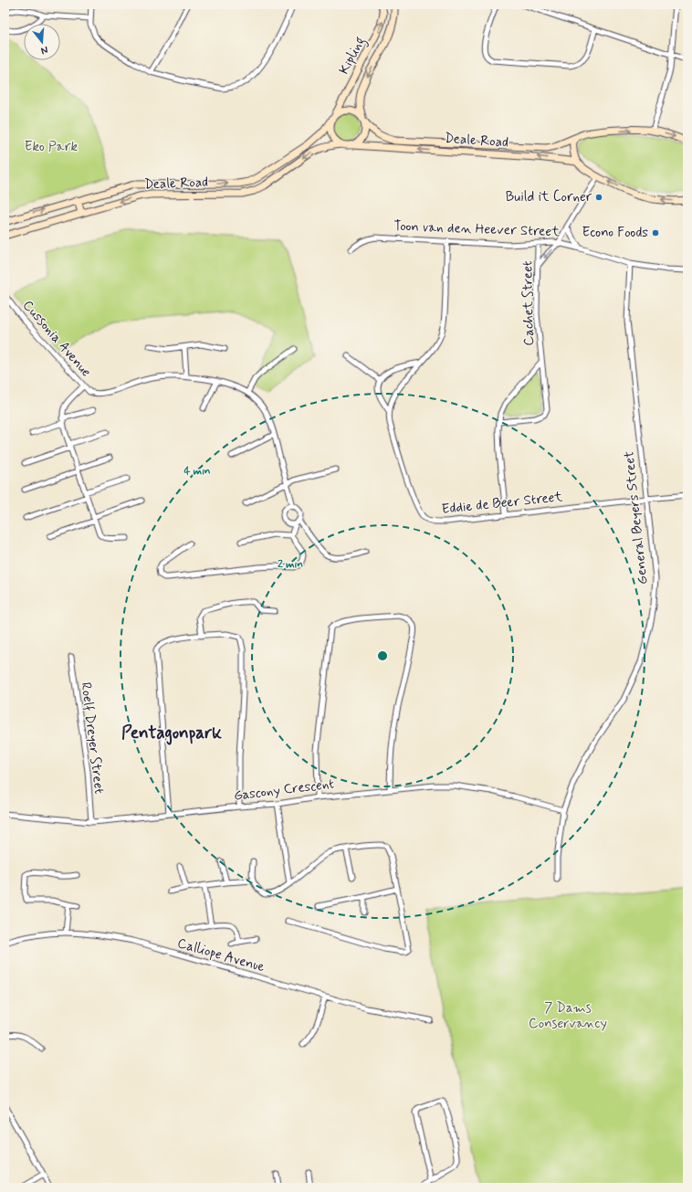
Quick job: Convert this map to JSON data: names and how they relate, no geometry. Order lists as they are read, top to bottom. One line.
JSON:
{"streets":{"street":["Kipling","Deale Road","Toon van den Heever Street","Cachet Street","Cussonia Avenue","Eddie de Beer Street","General Beyers Street","Roelf Dreyer Street","Gascony Crescent","Calliope Avenue"]},"crossings":[["Kipling","Deale Road"],["Toon van den Heever Street","Cachet Street"],["Toon van den Heever Street","General Beyers Street"],["Cachet Street","Eddie de Beer Street"],["Eddie de Beer Street","General Beyers Street"],["General Beyers Street","Gascony Crescent"],["Roelf Dreyer Street","Gascony Crescent"]],"districts":["Pentagonpark"],"parks":["Eko Park","7 Dams Conservancy"],"places":["Build it Corner","Econo Foods"],"north":"bottom","rings":["4 min","2 min"]}
